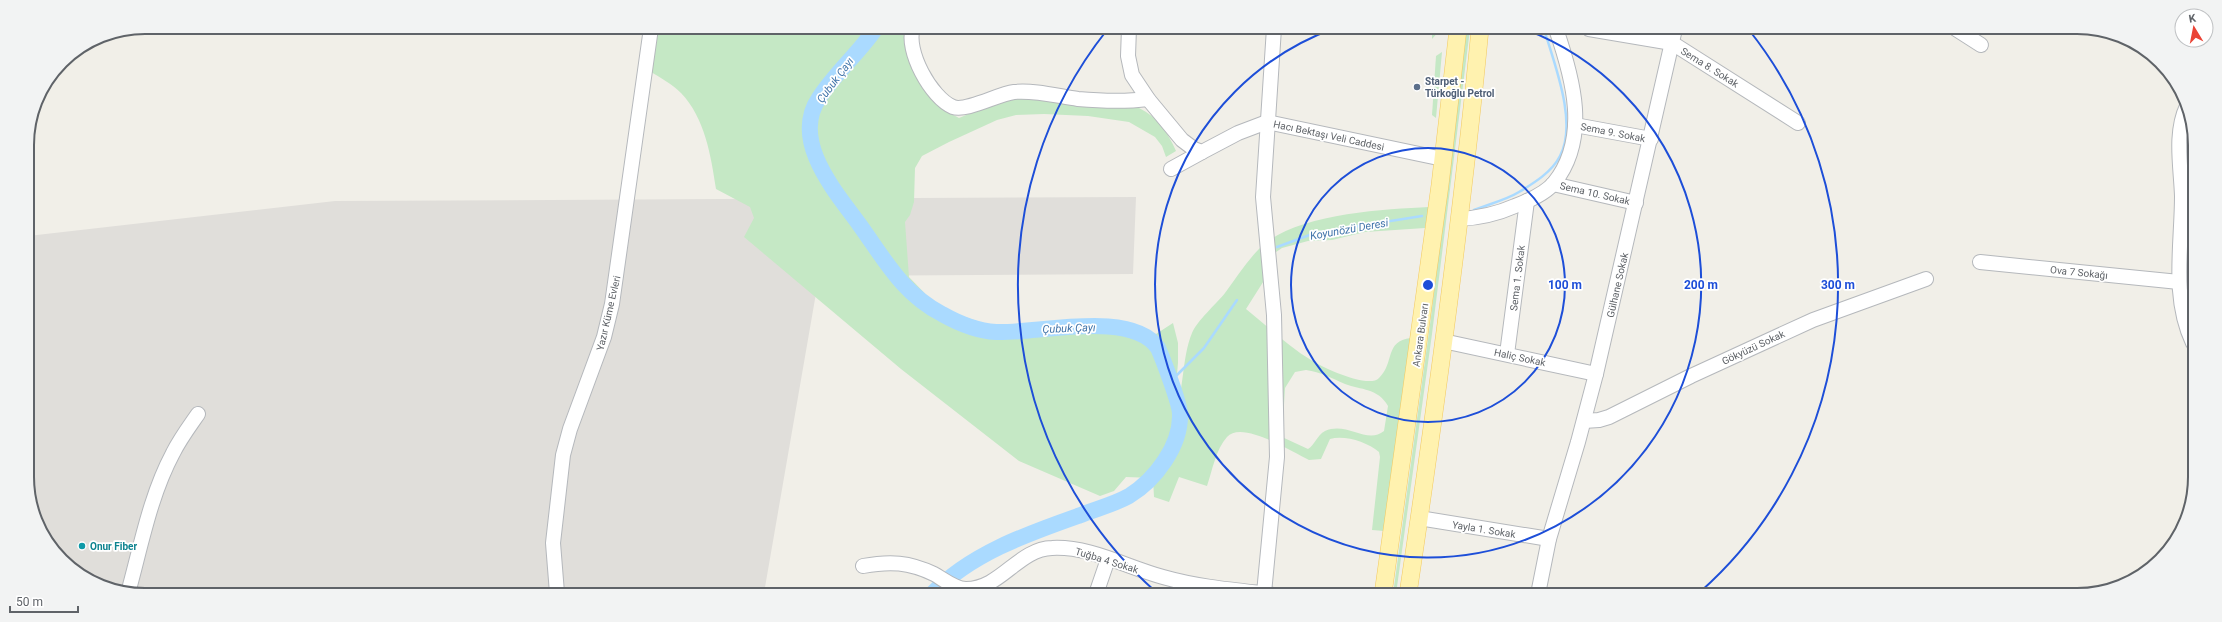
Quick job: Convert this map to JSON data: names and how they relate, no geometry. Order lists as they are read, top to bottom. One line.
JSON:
{"streets":{"main road":["Ankara Bulvarı"],"street":["Sema 8. Sokak","Sema 9. Sokak","Hacı Bektaşı Veli Caddesi","Sema 10. Sokak","Ova 7 Sokağı","Sema 1. Sokak","Gülhane Sokak","Yazır Küme Evleri","Gökyüzü Sokak","Haliç Sokak","Yayla 1. Sokak","Tuğba 4 Sokak"]},"crossings":[["Sema 8. Sokak","Gülhane Sokak"],["Sema 9. Sokak","Gülhane Sokak"],["Hacı Bektaşı Veli Caddesi","Ankara Bulvarı"],["Sema 10. Sokak","Gülhane Sokak"],["Sema 1. Sokak","Haliç Sokak"],["Gülhane Sokak","Gökyüzü Sokak"],["Gülhane Sokak","Haliç Sokak"],["Gülhane Sokak","Yayla 1. Sokak"]],"water":["Çubuk Çayı","Koyunözü Deresi"],"places":["Starpet - Türkoğlu Petrol","Onur Fiber"],"scale_bar":"50 m","north":"top","rings":["100 m","200 m","300 m"]}
